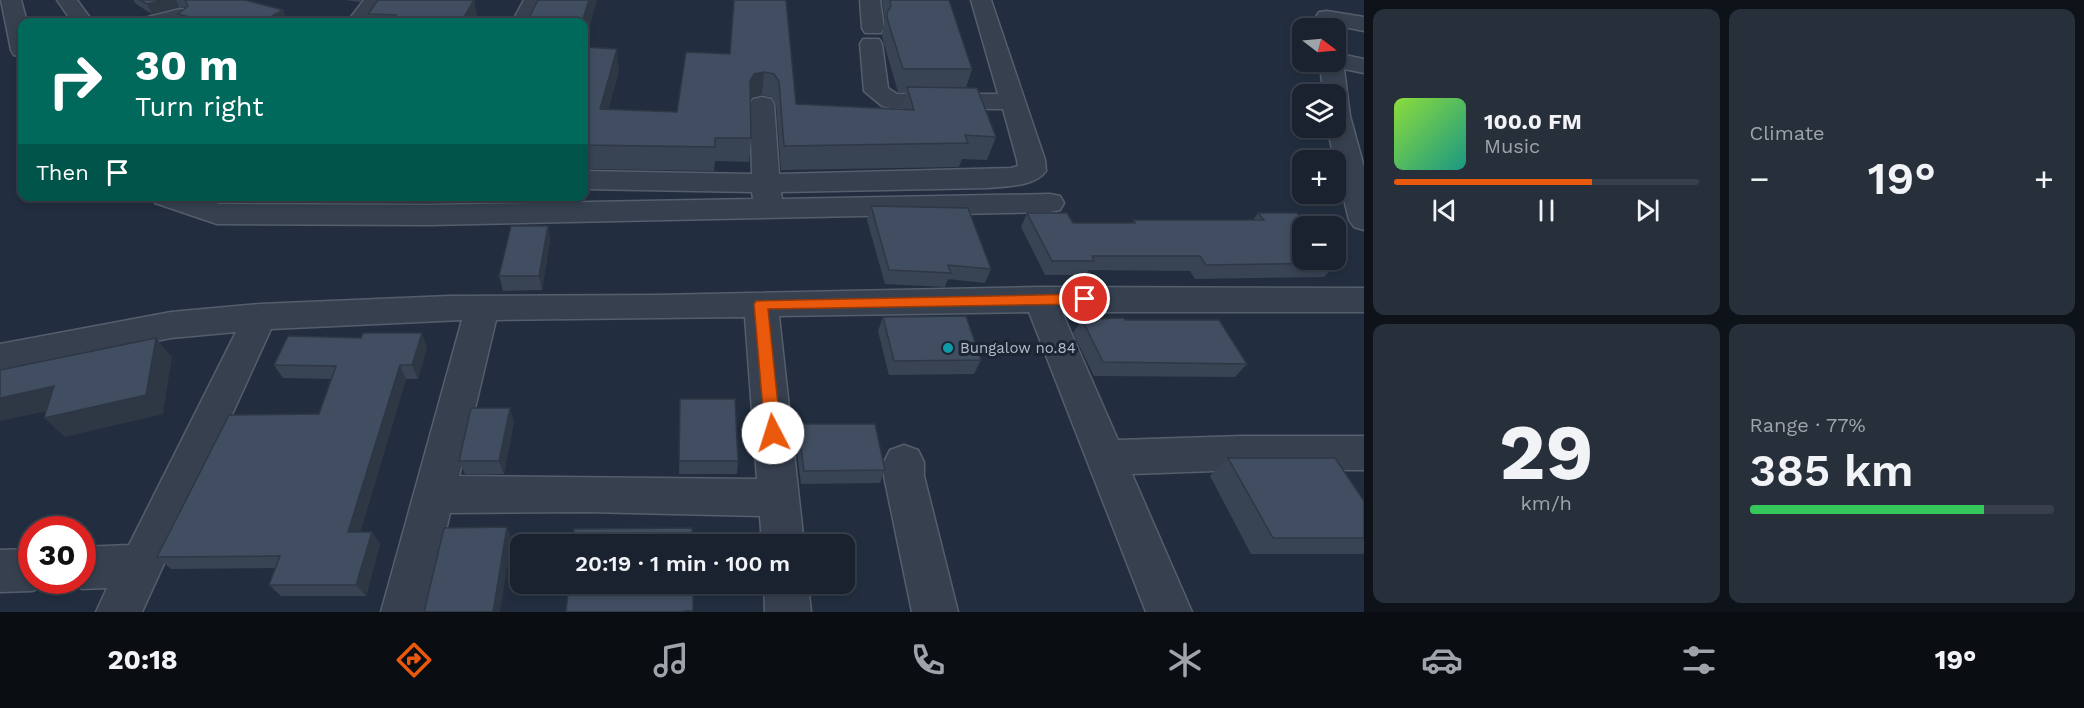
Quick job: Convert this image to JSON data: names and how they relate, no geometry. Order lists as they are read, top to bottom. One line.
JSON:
{"places":["Bungalow no.84"],"north":"right","page":{"tile":["Climate",["29","km/h"],["Range · 77%","385 km"]],"map_buttons":["+","−"],"turn":["30 m","Turn right"],"song":["100.0 FM","Music"],"then":"Then","heat":["−","19°","+"],"limit":"30","trip":"20:19 · 1 min · 100 m","tabs":["20:18","19°"]}}
